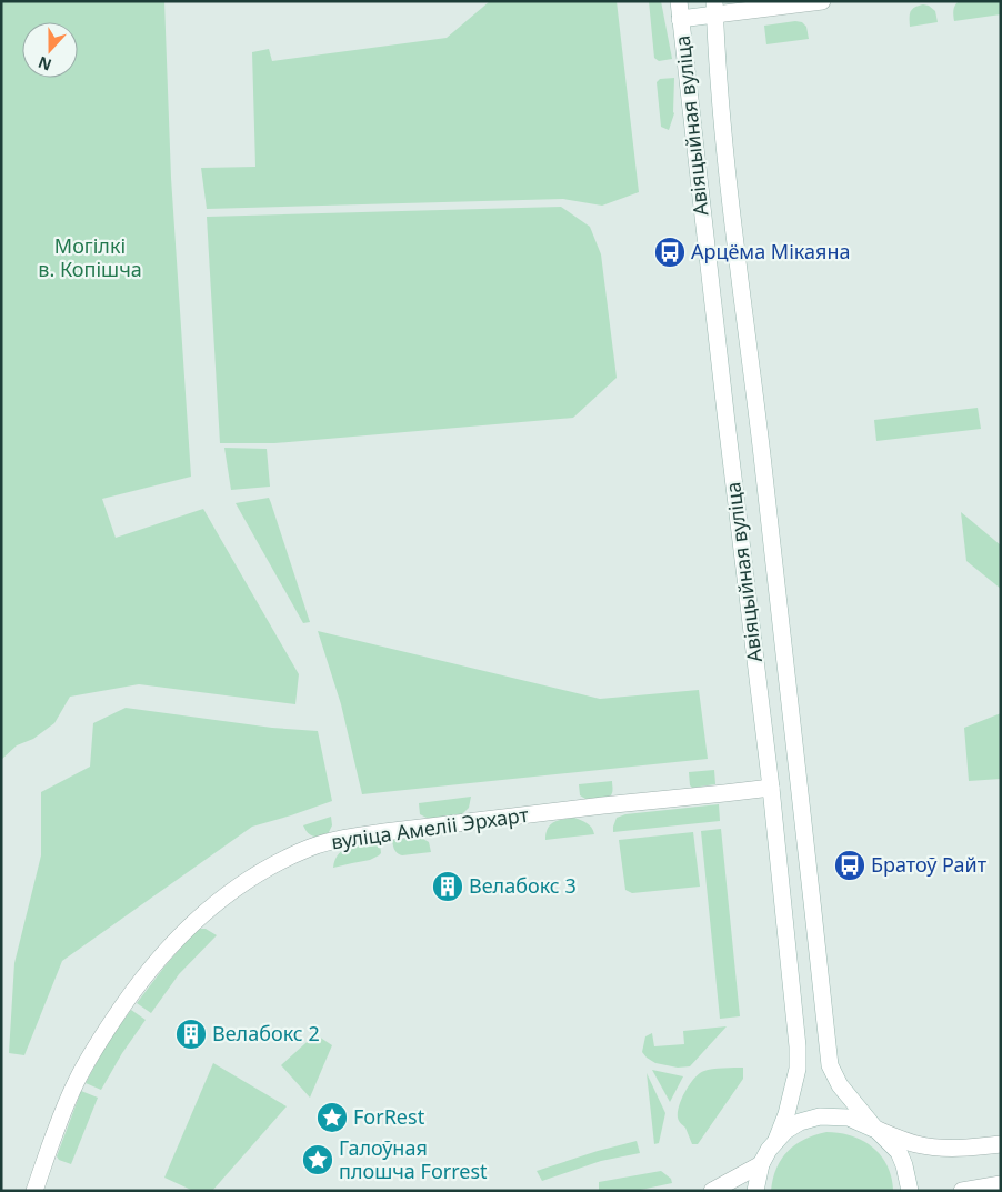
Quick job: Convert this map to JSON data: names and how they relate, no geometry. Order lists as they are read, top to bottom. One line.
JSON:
{"streets":{"main road":["Авіяцыйная вуліца","вуліца Амеліі Эрхарт"]},"crossings":[["Авіяцыйная вуліца","вуліца Амеліі Эрхарт"]],"parks":["Могілкі в. Копішча"],"places":{"bus stop":["Арцёма Мікаяна","Братоў Райт"],"building":["Велабокс 3","Велабокс 2"],"place":["ForRest","Галоўная плошча Forrest"]},"north":"bottom"}
